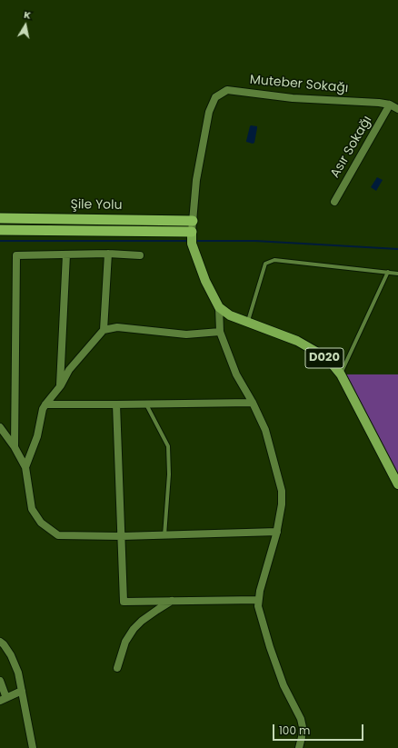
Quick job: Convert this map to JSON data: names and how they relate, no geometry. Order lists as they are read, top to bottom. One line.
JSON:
{"streets":{"highway":["Şile Yolu"],"main road":["D020"],"street":["Muteber Sokağı","Asır Sokağı"]},"crossings":[["Muteber Sokağı","Asır Sokağı"],["Muteber Sokağı","Şile Yolu"]],"scale_bar":"100 m","north":"top"}
